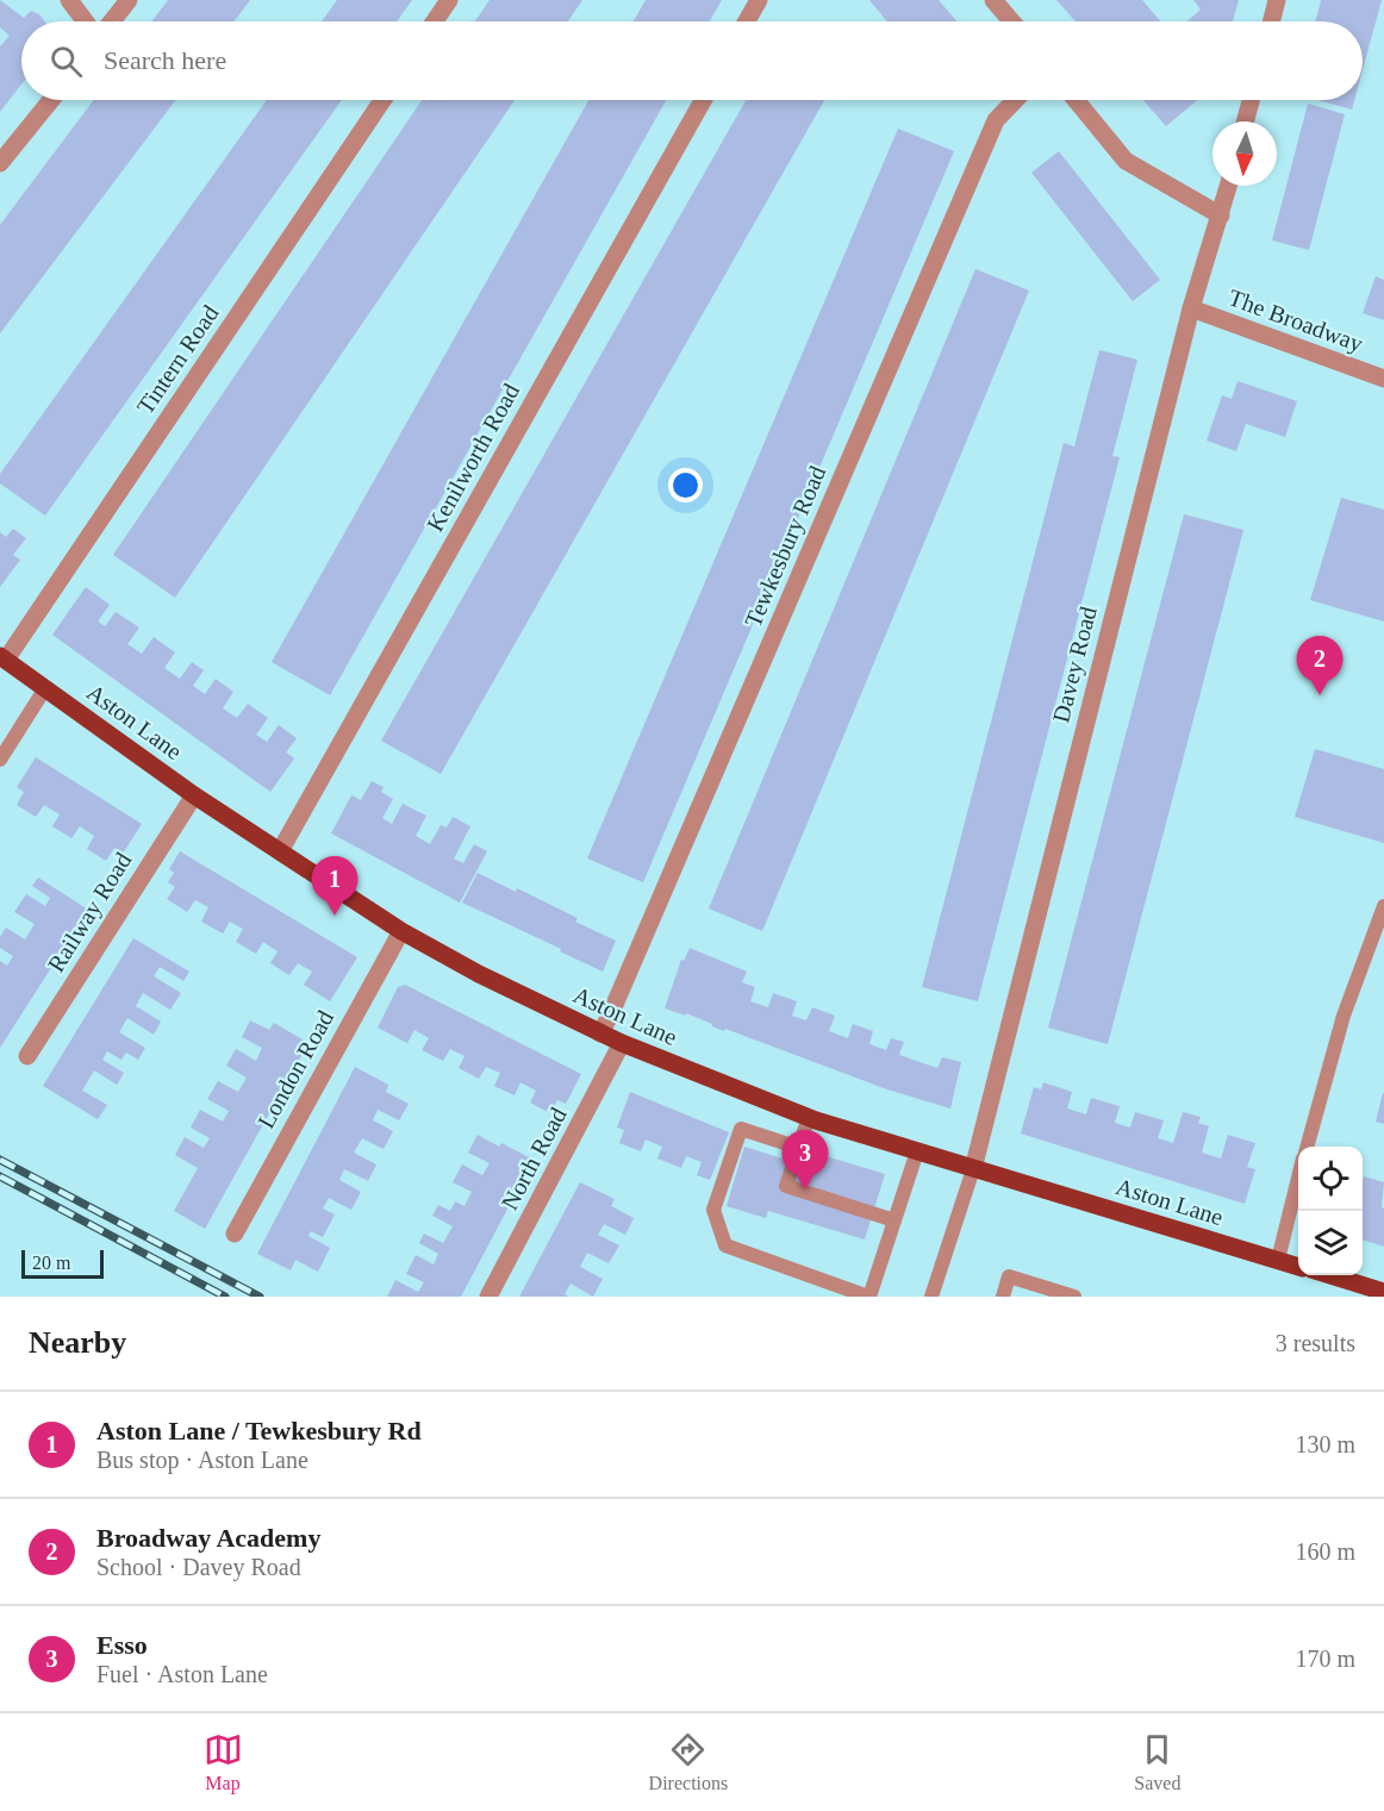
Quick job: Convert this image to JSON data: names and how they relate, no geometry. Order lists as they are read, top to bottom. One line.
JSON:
{"streets":{"main road":["Aston Lane"],"street":["The Broadway","Tintern Road","Kenilworth Road","Tewkesbury Road","Davey Road","Railway Road","London Road","North Road"]},"crossings":[["The Broadway","Davey Road"],["Tintern Road","Aston Lane"],["Kenilworth Road","Aston Lane"],["Tewkesbury Road","Aston Lane"],["Davey Road","Aston Lane"],["Aston Lane","Railway Road"],["Aston Lane","London Road"],["Aston Lane","North Road"]],"scale_bar":"20 m","north":"bottom","page":{"search":"Search here","pins":["2","1","3"],"scale":"20 m","heading":["Nearby","3 results"],"list":[{"mark":"1","name":"Aston Lane / Tewkesbury Rd","note":"Bus stop · Aston Lane","value":"130 m"},{"mark":"2","name":"Broadway Academy","note":"School · Davey Road","value":"160 m"},{"mark":"3","name":"Esso","note":"Fuel · Aston Lane","value":"170 m"}],"nav":["Map","Directions","Saved"]}}
